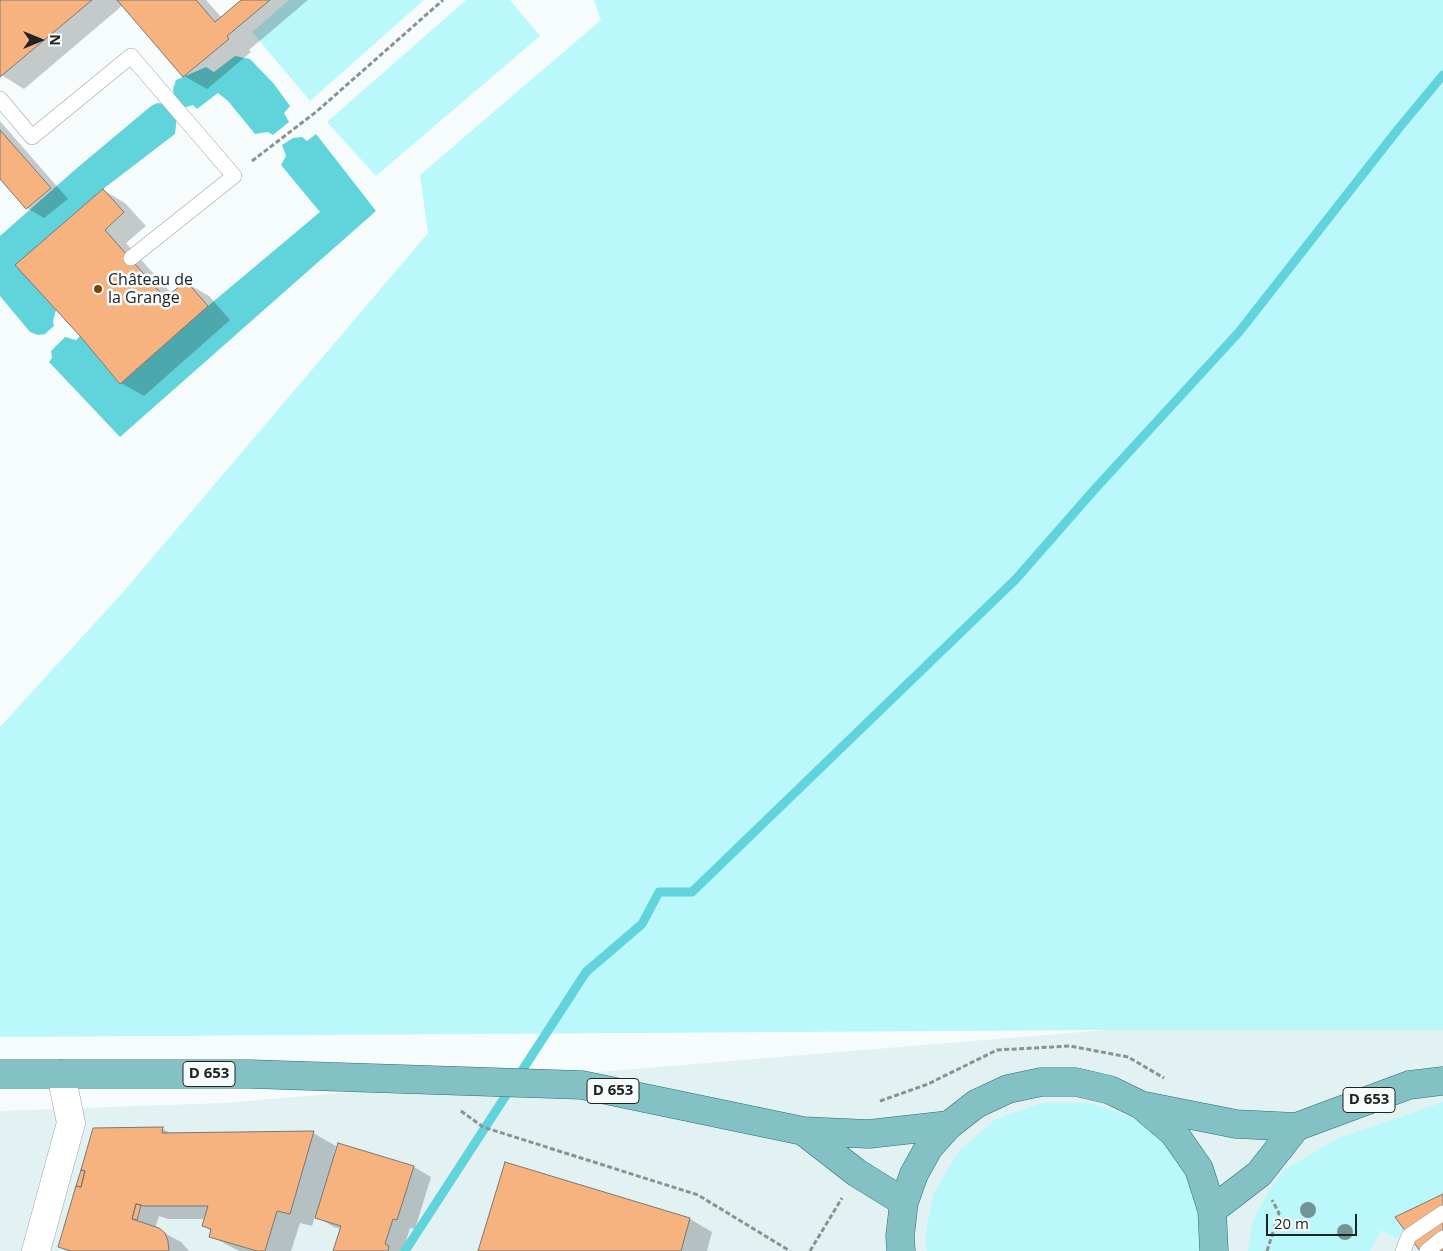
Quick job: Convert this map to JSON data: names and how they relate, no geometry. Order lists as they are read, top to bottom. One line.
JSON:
{"streets":{"main road":["D 653"]},"places":["Château de la Grange"],"scale_bar":"20 m","north":"right"}
